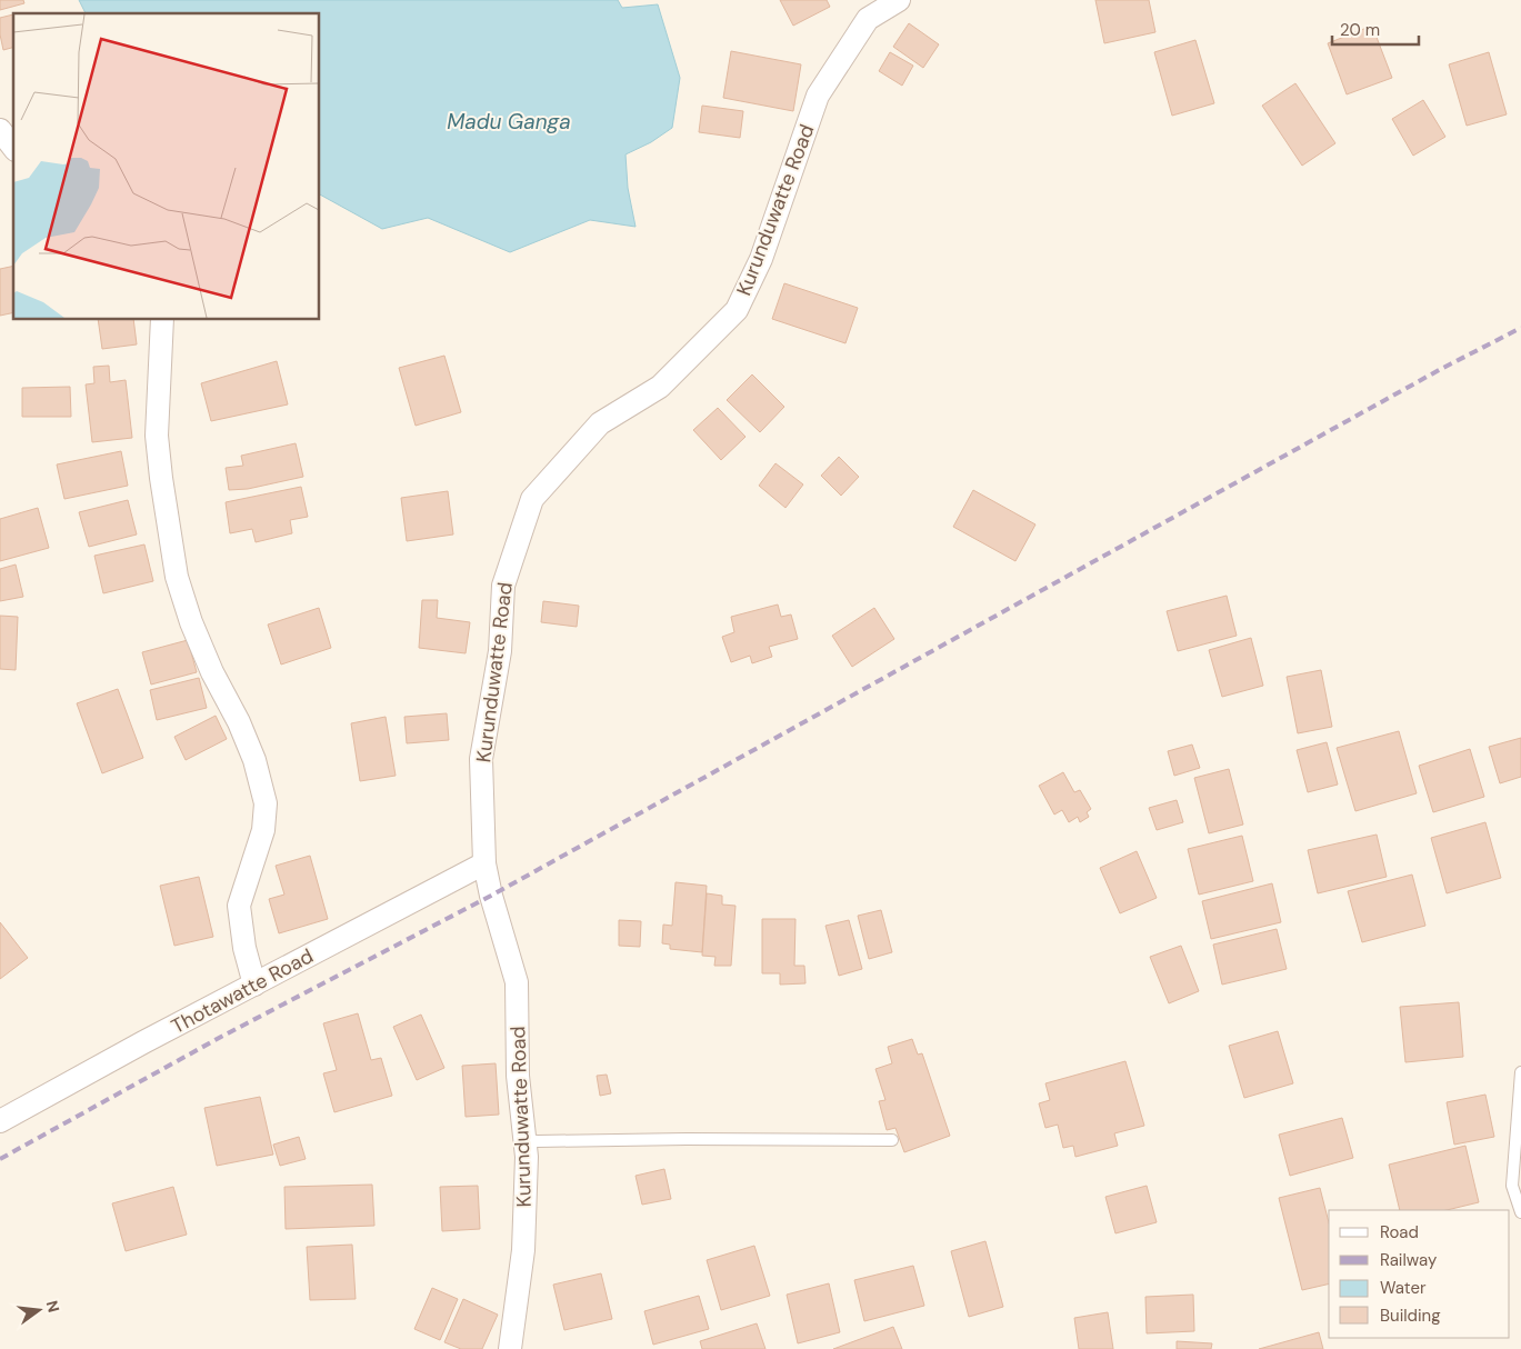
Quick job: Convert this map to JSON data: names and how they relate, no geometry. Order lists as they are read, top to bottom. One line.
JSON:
{"streets":{"street":["Kurunduwatte Road","Thotawatte Road"]},"crossings":[["Kurunduwatte Road","Thotawatte Road"]],"water":["Madu Ganga"],"legend":["Road","Railway","Water","Building"],"scale_bar":"20 m","north":"right"}
